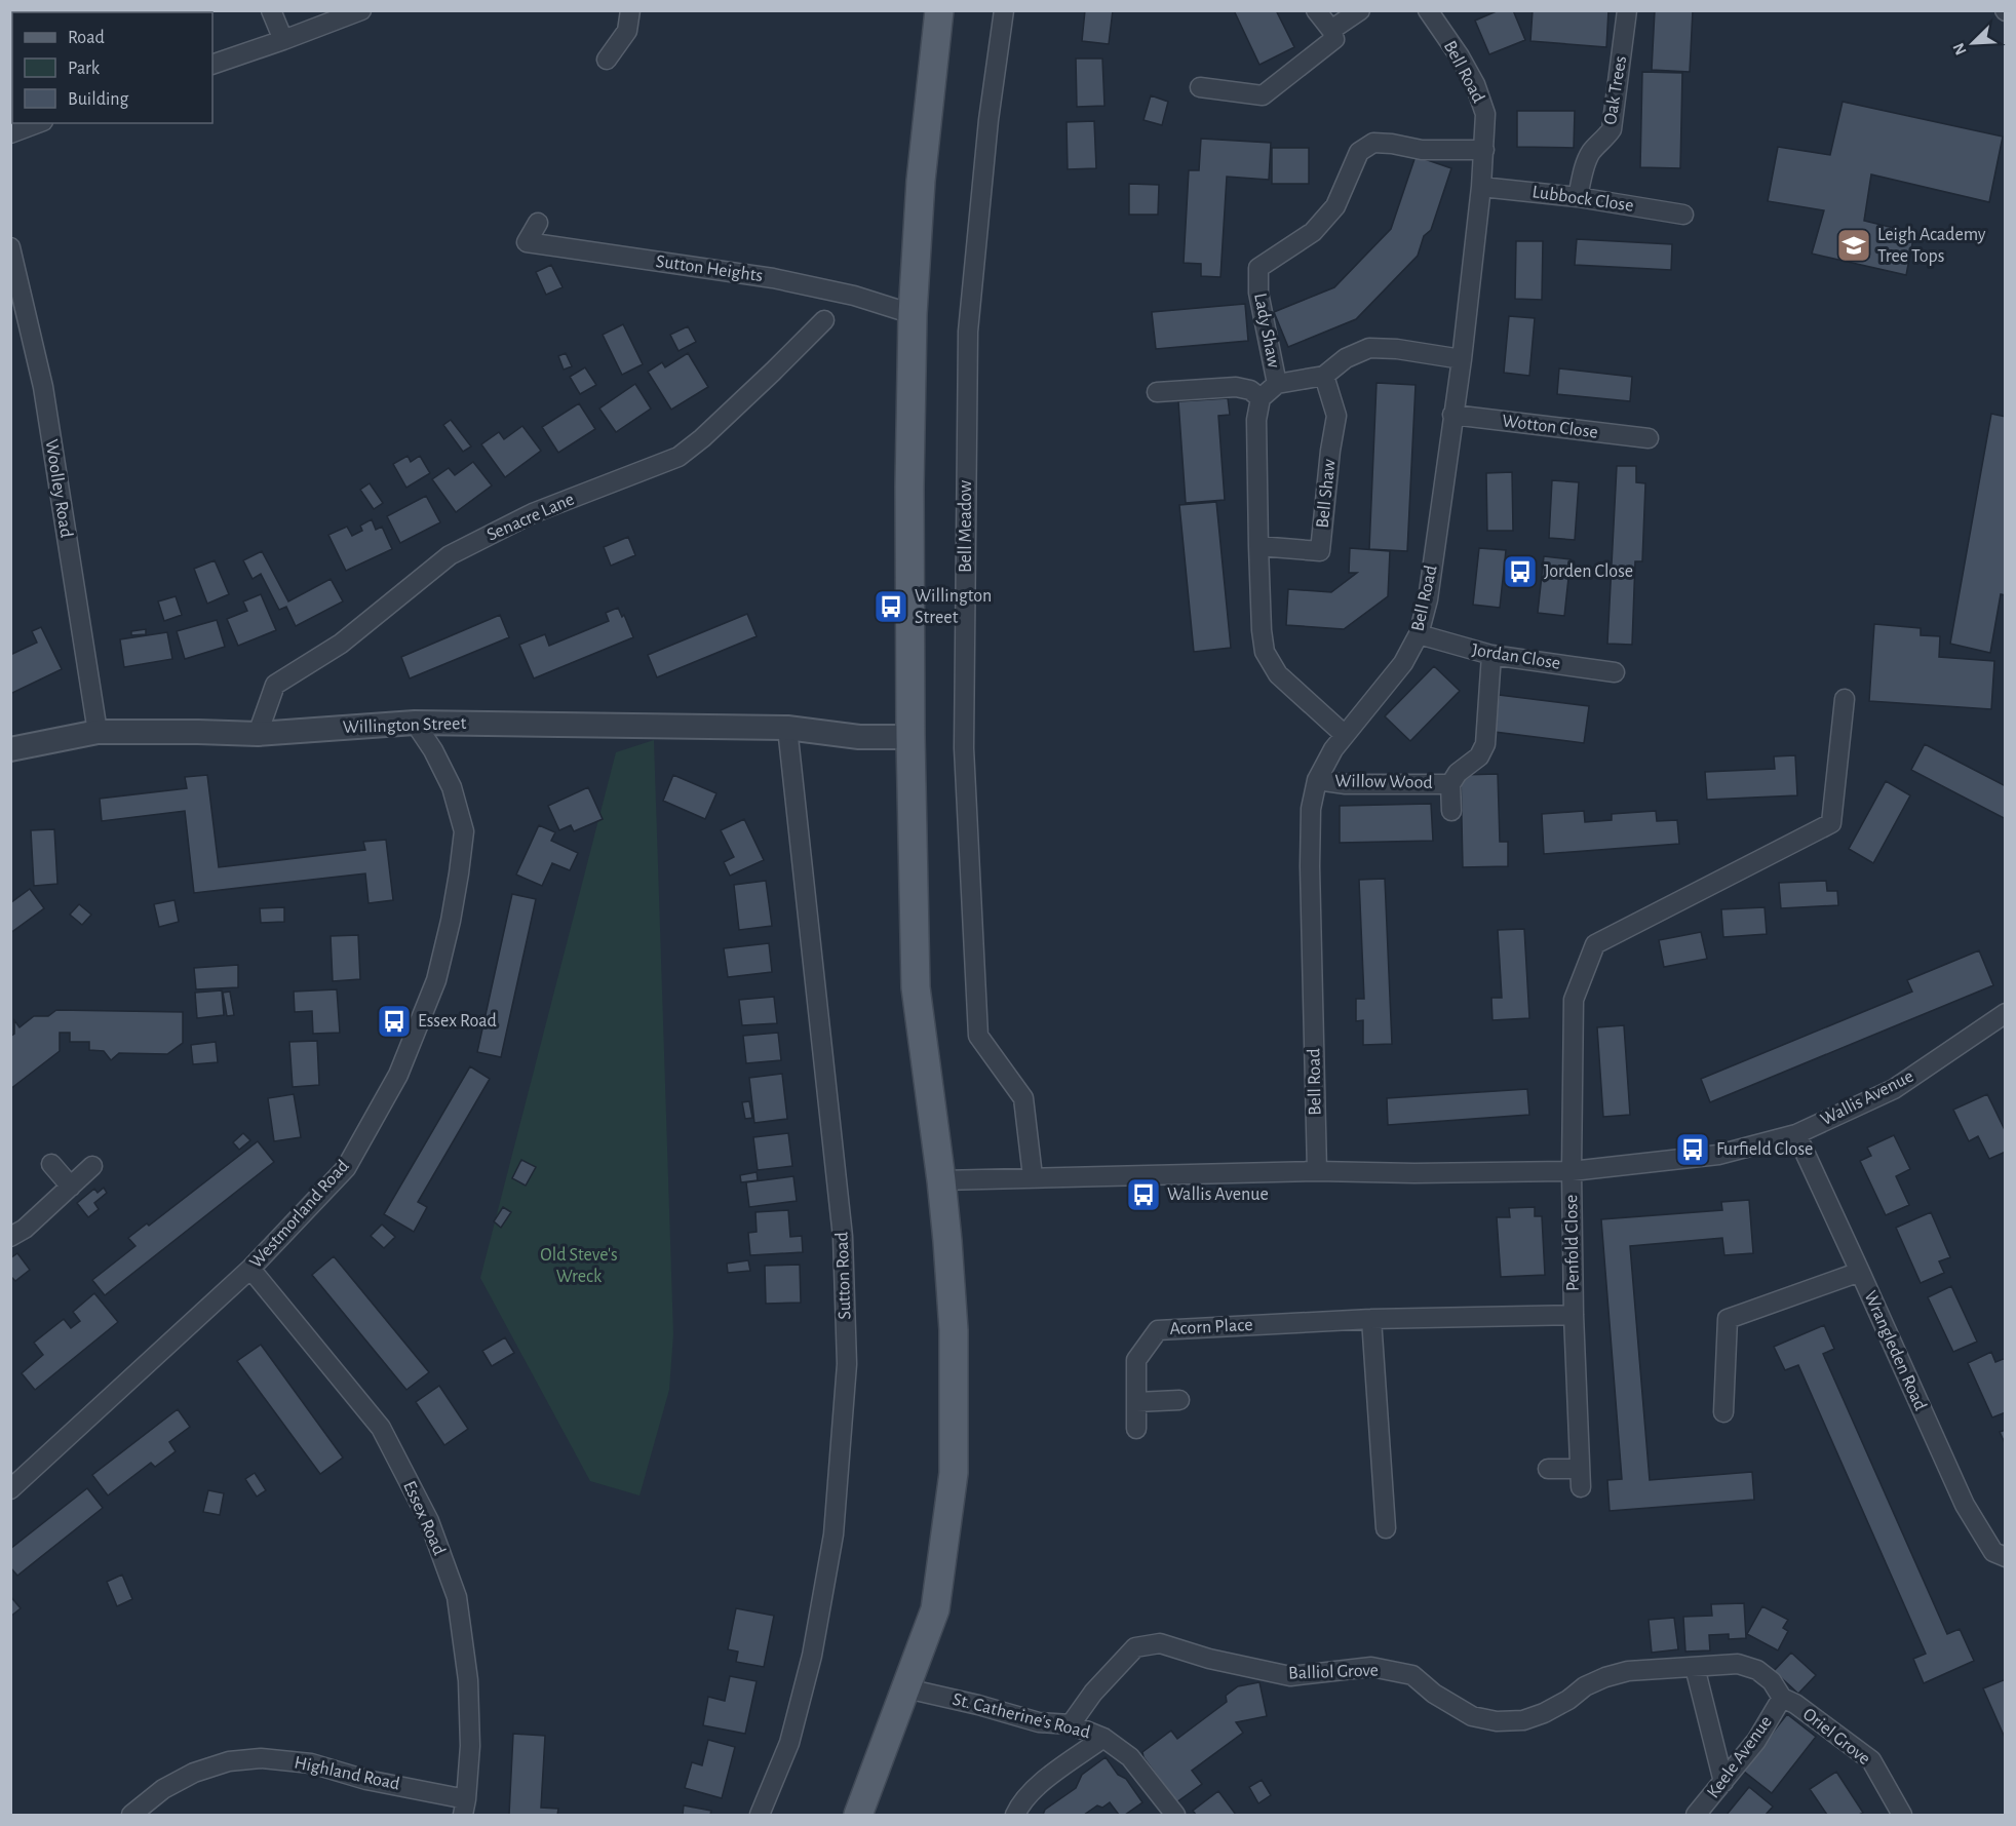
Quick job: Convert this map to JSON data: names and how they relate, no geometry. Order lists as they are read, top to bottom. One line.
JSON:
{"streets":{"street":["Bell Road","Oak Trees","Lubbock Close","Sutton Heights","Lady Shaw","Wotton Close","Woolley Road","Bell Shaw","Senacre Lane","Bell Meadow","Jordan Close","Willington Street","Willow Wood","Wallis Avenue","Westmorland Road","Penfold Close","Sutton Road","Acorn Place","Wrangleden Road","Essex Road","Balliol Grove","St. Catherine's Road","Oriel Grove","Keele Avenue","Highland Road"]},"crossings":[["Bell Road","Lubbock Close"],["Bell Road","Lady Shaw"],["Bell Road","Wotton Close"],["Bell Road","Jordan Close"],["Bell Road","Willow Wood"],["Bell Road","Wallis Avenue"],["Oak Trees","Lubbock Close"],["Woolley Road","Willington Street"],["Senacre Lane","Willington Street"],["Bell Meadow","Wallis Avenue"],["Jordan Close","Willow Wood"],["Willington Street","Westmorland Road"],["Willington Street","Sutton Road"],["Wallis Avenue","Penfold Close"],["Wallis Avenue","Wrangleden Road"],["Westmorland Road","Essex Road"],["Penfold Close","Acorn Place"],["Essex Road","Highland Road"],["Balliol Grove","St. Catherine's Road"],["Balliol Grove","Oriel Grove"],["Balliol Grove","Keele Avenue"],["Oriel Grove","Keele Avenue"]],"parks":["Old Steve's Wreck"],"places":{"school or university":["Leigh Academy Tree Tops"],"bus stop":["Jorden Close","Willington Street","Essex Road","Furfield Close","Wallis Avenue"]},"legend":["Road","Park","Building"],"north":"bottom left"}
